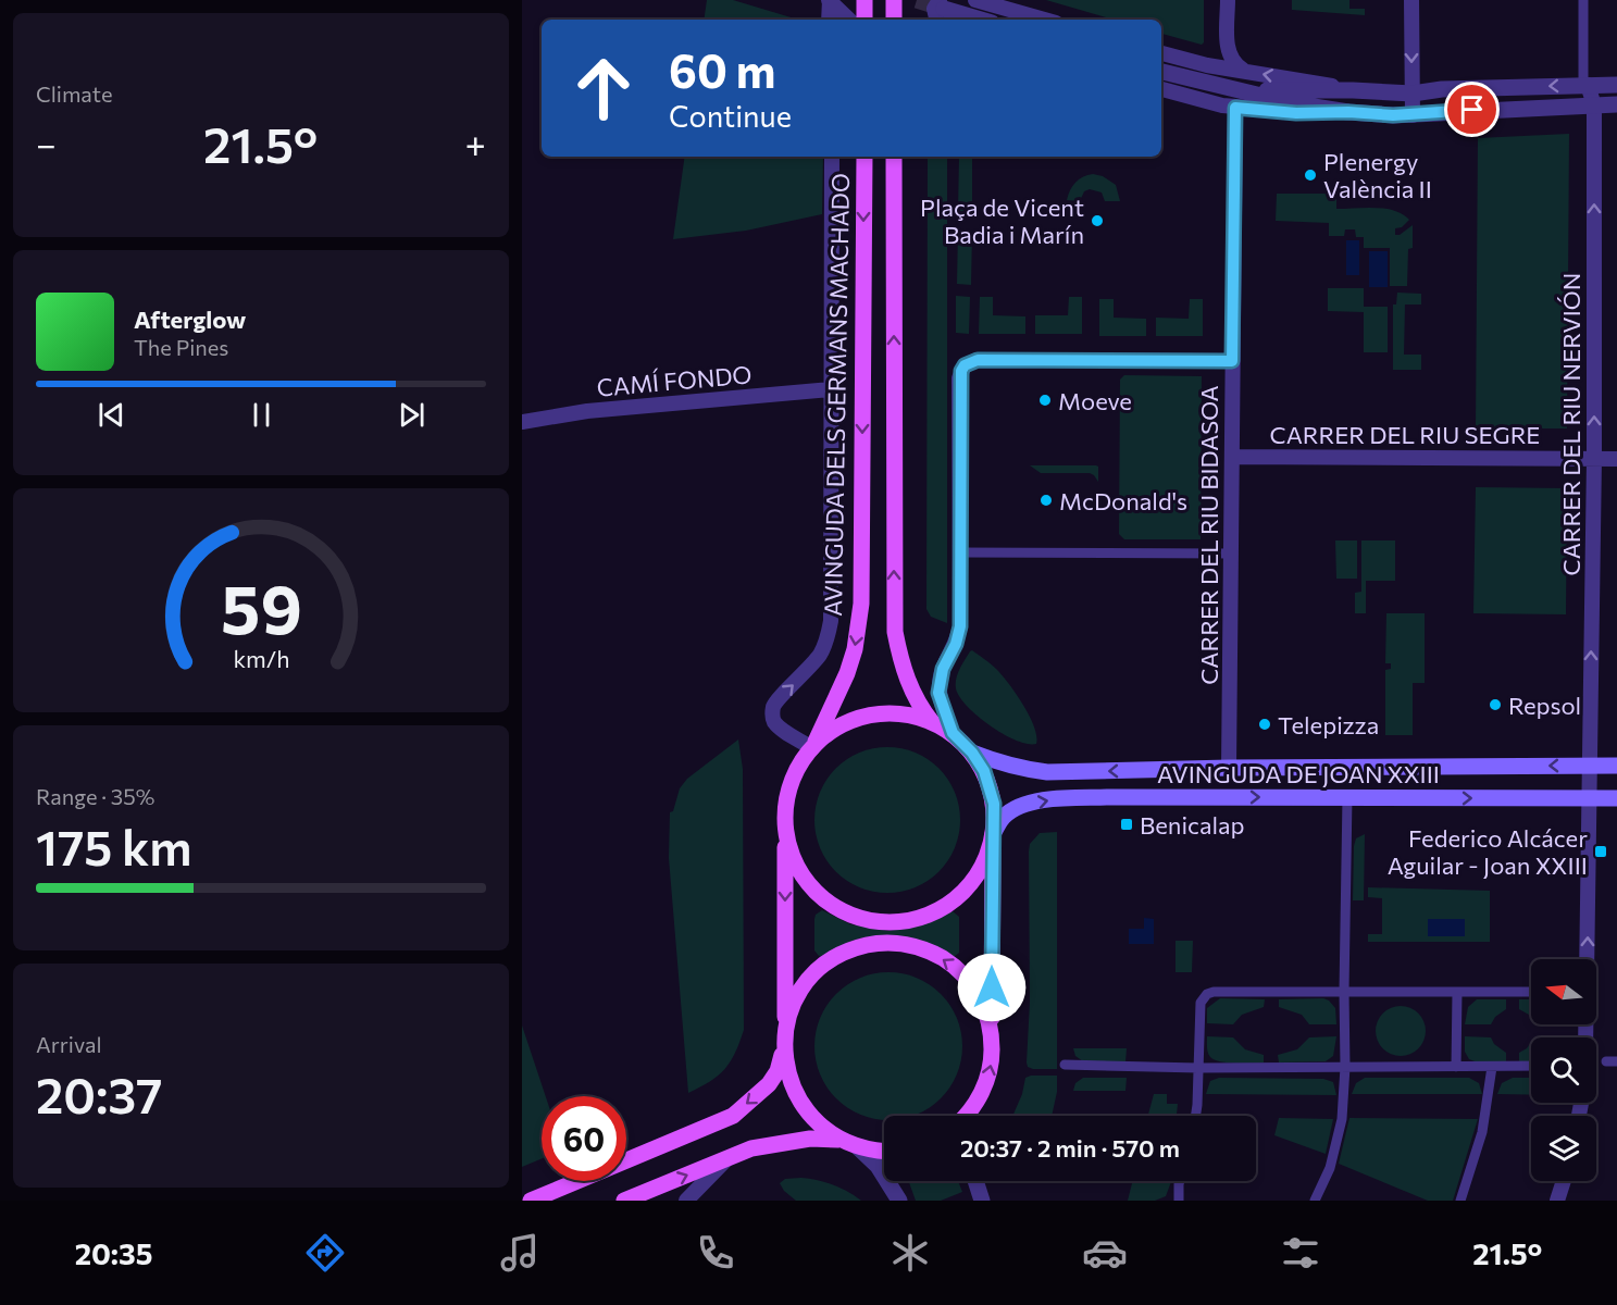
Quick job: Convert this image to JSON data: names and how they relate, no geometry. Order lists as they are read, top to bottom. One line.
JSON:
{"streets":{"main road":["AVINGUDA DELS GERMANS MACHADO","AVINGUDA DE JOAN XXIII"],"street":["CAMÍ FONDO","CARRER DEL RIU NERVIÓN","CARRER DEL RIU SEGRE","CARRER DEL RIU BIDASOA"]},"crossings":[["AVINGUDA DELS GERMANS MACHADO","AVINGUDA DE JOAN XXIII"],["CARRER DEL RIU NERVIÓN","CARRER DEL RIU SEGRE"],["CARRER DEL RIU NERVIÓN","AVINGUDA DE JOAN XXIII"],["CARRER DEL RIU SEGRE","CARRER DEL RIU BIDASOA"],["CARRER DEL RIU BIDASOA","AVINGUDA DE JOAN XXIII"]],"one_way":["CARRER DEL RIU NERVIÓN"],"places":{"other":["Plenergy València II","Plaça de Vicent Badia i Marín","Moeve","McDonald's","Repsol","Telepizza"],"transit":["Benicalap","Federico Alcácer Aguilar - Joan XXIII"]},"north":"left","page":{"tile":["Climate",["Range · 35%","175 km"],["Arrival","20:37"]],"turn":["60 m","Continue"],"heat":["−","21.5°","+"],"song":["Afterglow","The Pines"],"limit":"60","trip":"20:37 · 2 min · 570 m","tabs":["20:35","21.5°"],"gauge":["59","km/h"]}}
